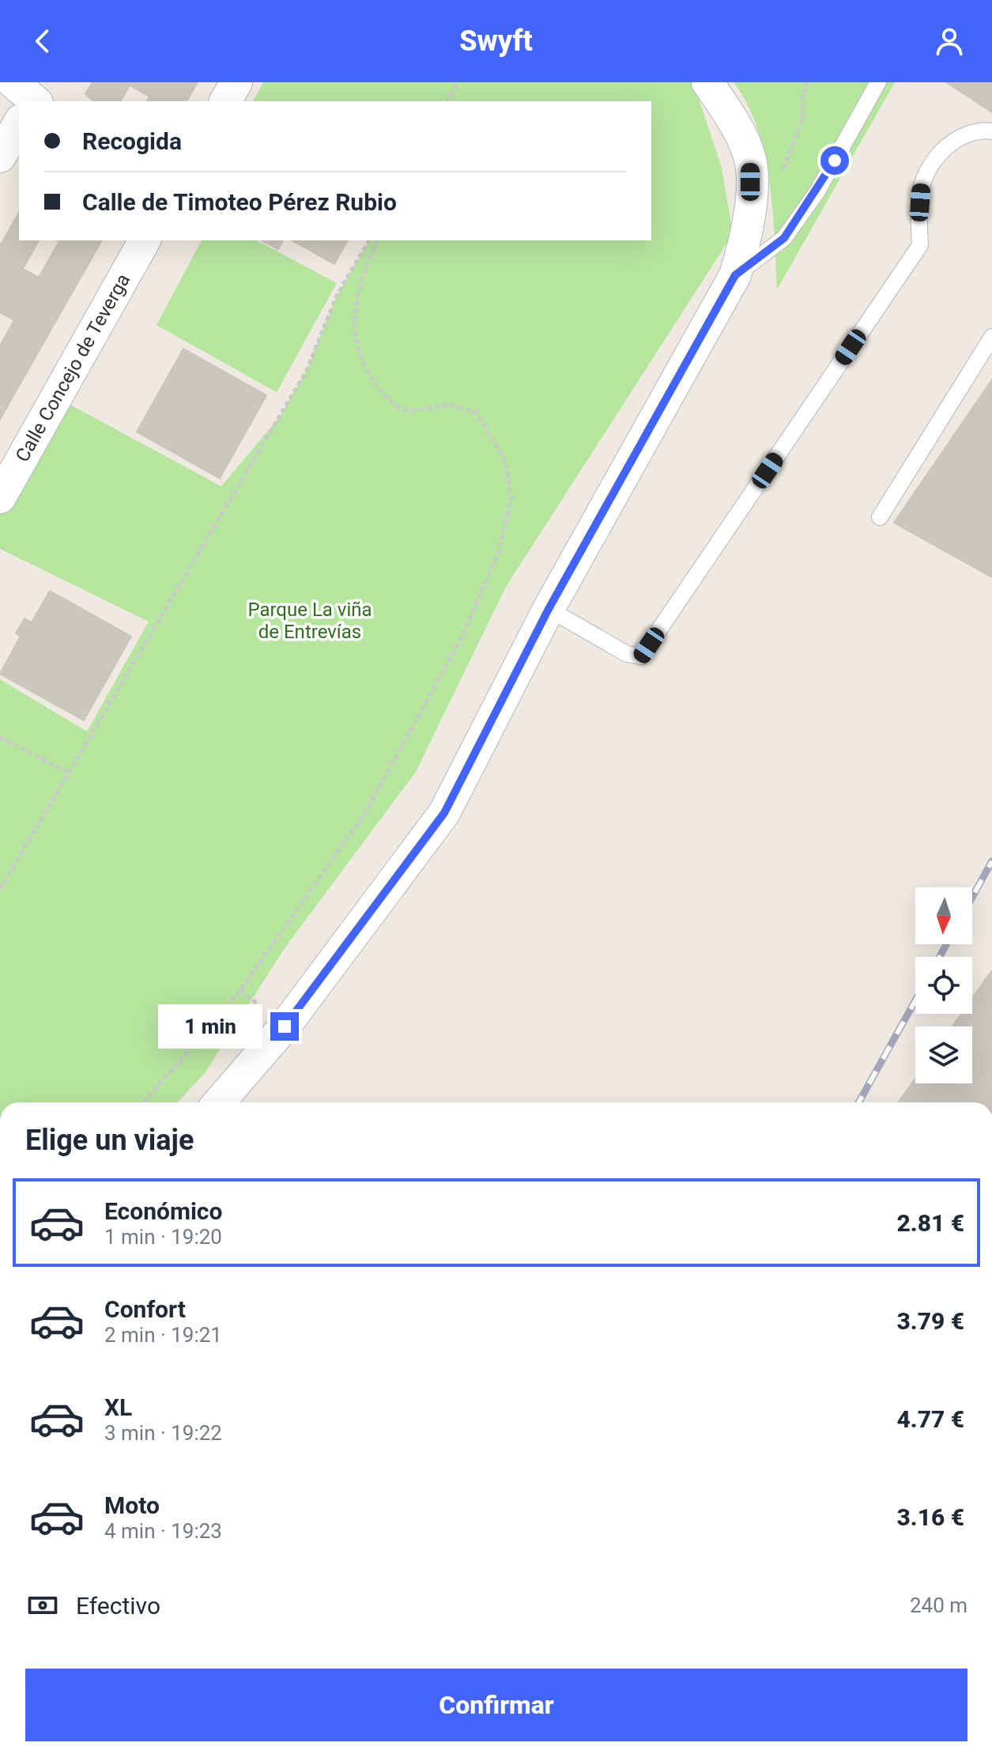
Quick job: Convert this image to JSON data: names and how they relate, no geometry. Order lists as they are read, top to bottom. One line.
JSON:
{"streets":{"street":["Calle Concejo de Teverga"]},"parks":["Parque La viña de Entrevías"],"north":"bottom","page":{"header":"Swyft","banner":["Recogida","Calle de Timoteo Pérez Rubio"],"bubble":"1 min","heading":"Elige un viaje","list":[{"name":"Económico","note":"1 min · 19:20","value":"2.81 €"},{"name":"Confort","note":"2 min · 19:21","value":"3.79 €"},{"name":"XL","note":"3 min · 19:22","value":"4.77 €"},{"name":"Moto","note":"4 min · 19:23","value":"3.16 €"}],"pay":["Efectivo","240 m"],"buttons":"Confirmar"}}
